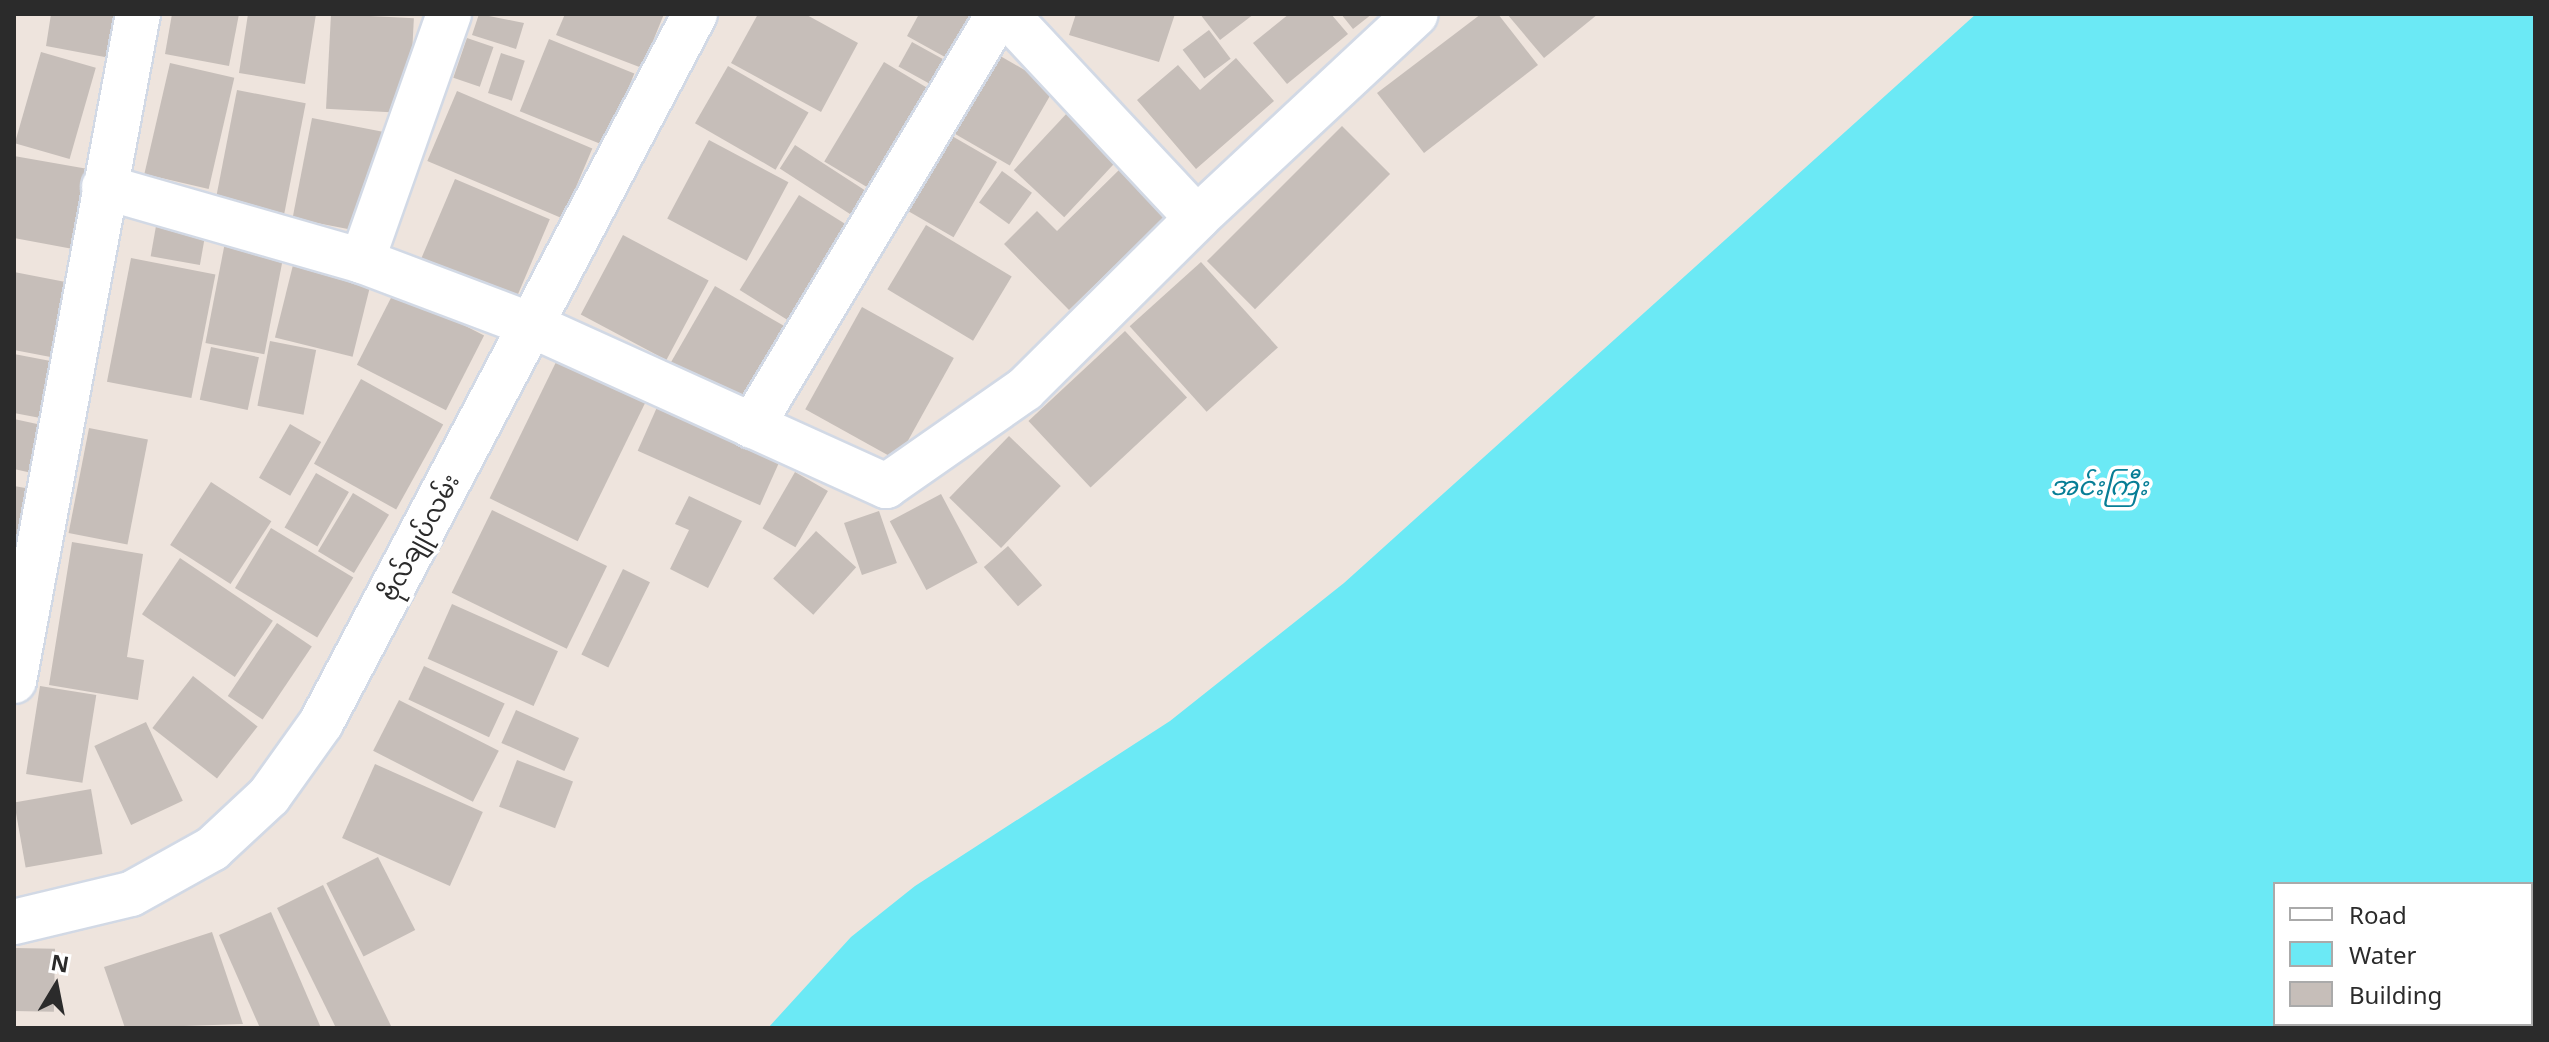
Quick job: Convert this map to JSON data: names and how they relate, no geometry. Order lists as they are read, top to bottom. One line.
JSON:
{"streets":{"street":["ဗိုလ်‌ချုပ်‌လမ်း"]},"water":["အင်းကြီး"],"legend":["Road","Water","Building"],"north":"top"}
